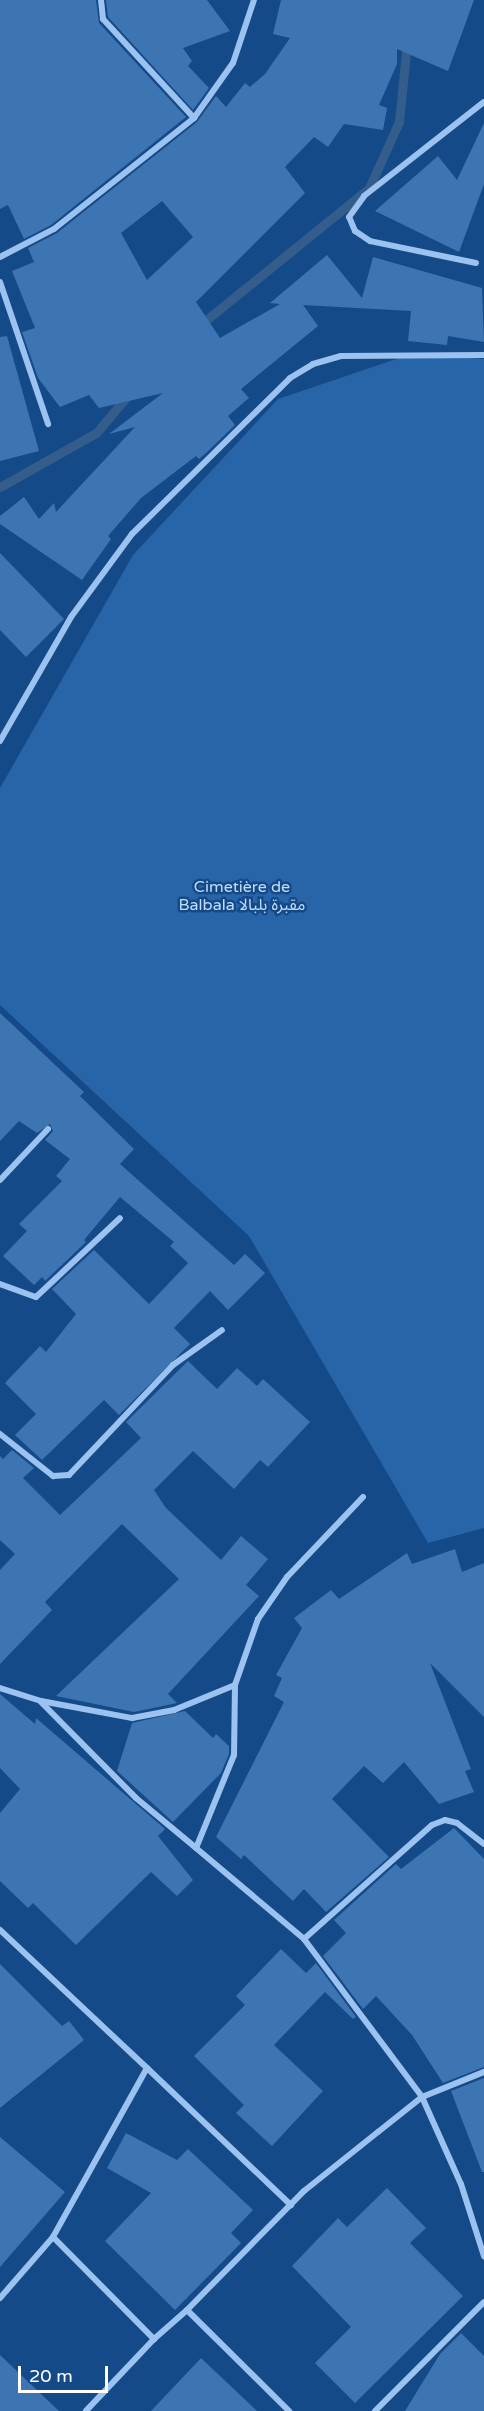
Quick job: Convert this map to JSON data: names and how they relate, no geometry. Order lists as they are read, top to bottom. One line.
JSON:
{"parks":["Cimetière de Balbala مقبرة بلبالا"],"scale_bar":"20 m"}
